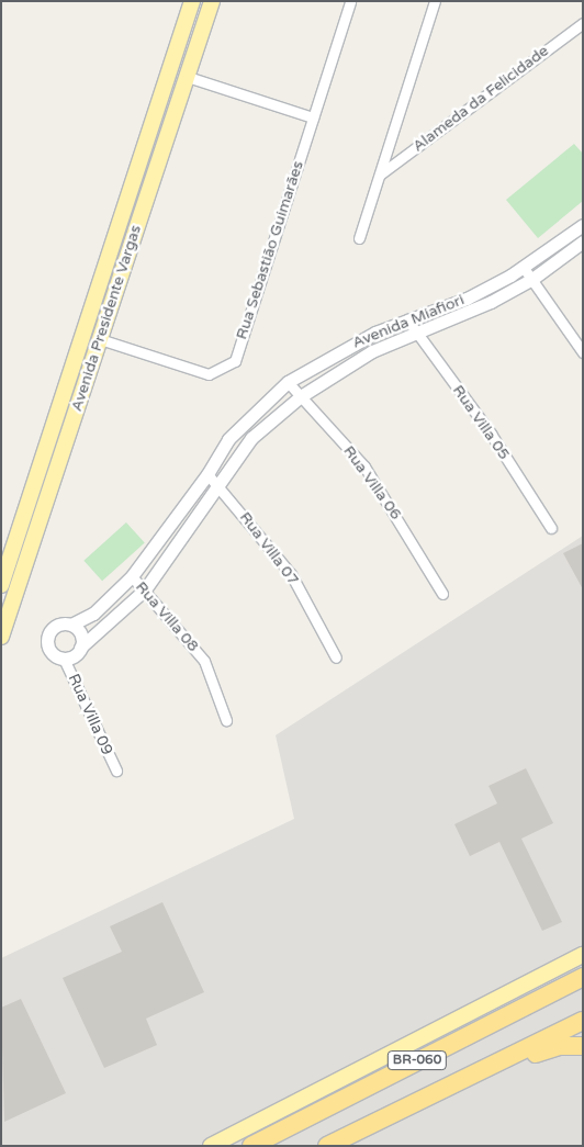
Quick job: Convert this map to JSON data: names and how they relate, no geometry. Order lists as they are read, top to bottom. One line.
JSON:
{"streets":{"highway":["BR-060"],"main road":["Avenida Presidente Vargas"],"street":["Alameda da Felicidade","Rua Sebastião Guimarães","Avenida Miafiori","Rua Villa 05","Rua Villa 06","Rua Villa 07","Rua Villa 08","Rua Villa 09"]},"crossings":[["Rua Sebastião Guimarães","Avenida Presidente Vargas"],["Avenida Miafiori","Rua Villa 05"],["Avenida Miafiori","Rua Villa 06"],["Avenida Miafiori","Rua Villa 07"],["Avenida Miafiori","Rua Villa 08"],["Avenida Miafiori","Rua Villa 09"]]}
